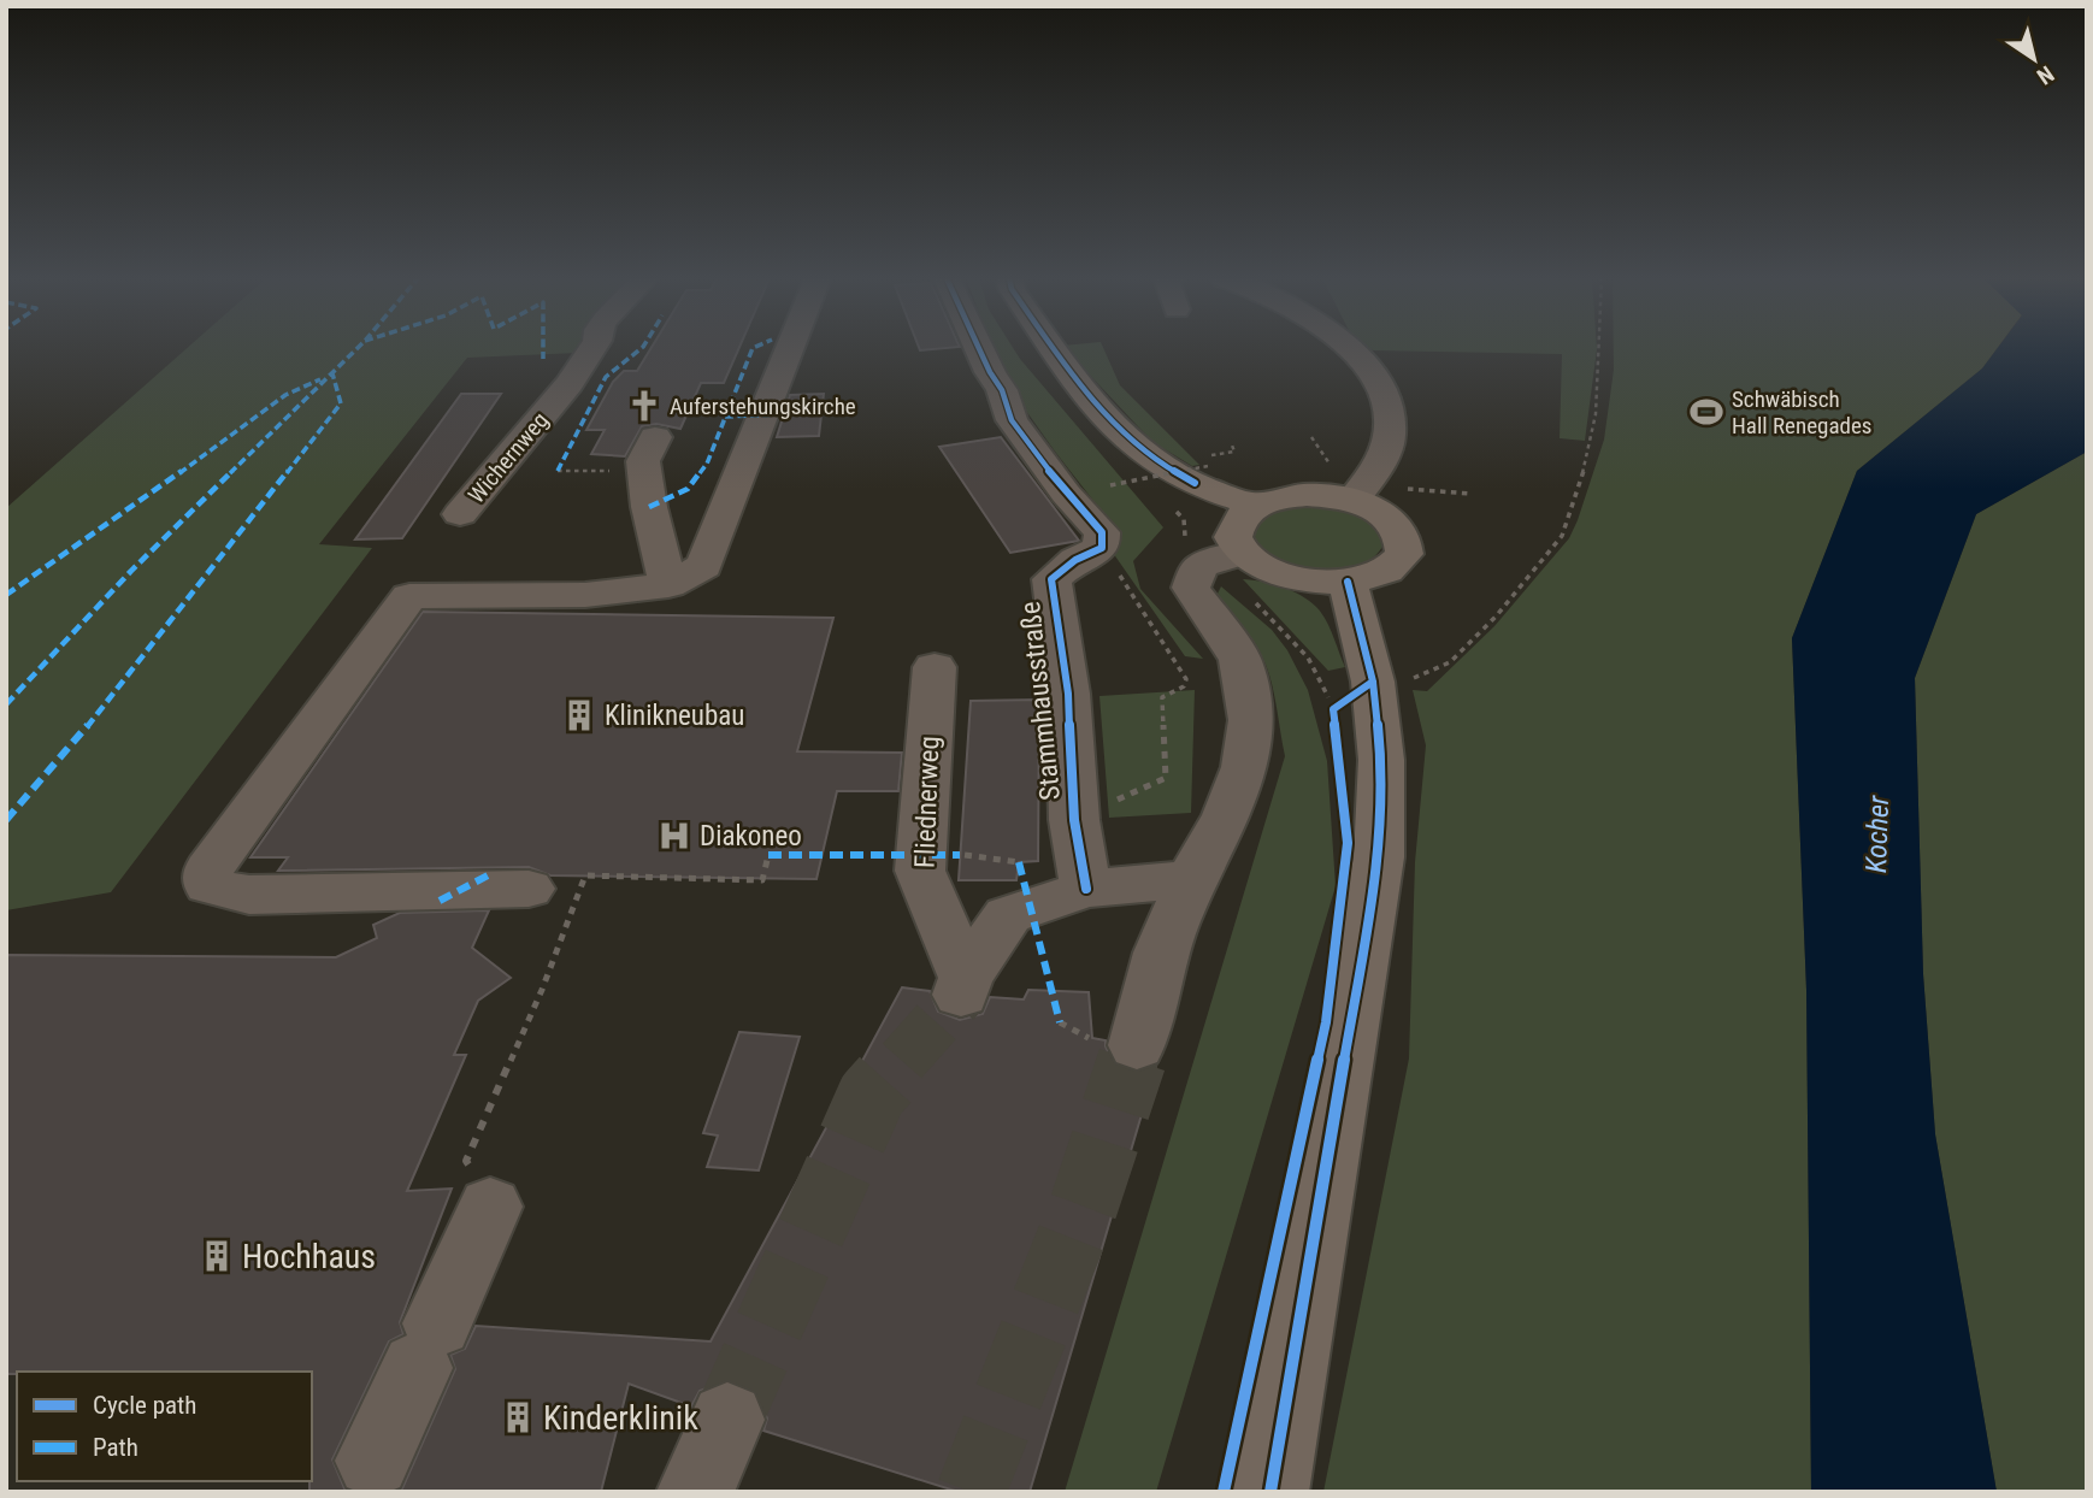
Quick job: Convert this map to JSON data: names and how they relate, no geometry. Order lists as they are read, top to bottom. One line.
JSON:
{"streets":{"street":["Wichernweg","Stammhausstraße","Fliednerweg"]},"crossings":[["Stammhausstraße","Fliednerweg"]],"water":["Kocher"],"places":{"church":["Auferstehungskirche"],"sports":["Schwäbisch Hall Renegades"],"building":["Klinikneubau","Hochhaus","Kinderklinik"],"hospital":["Diakoneo"]},"legend":["Cycle path","Path"],"north":"bottom right"}
